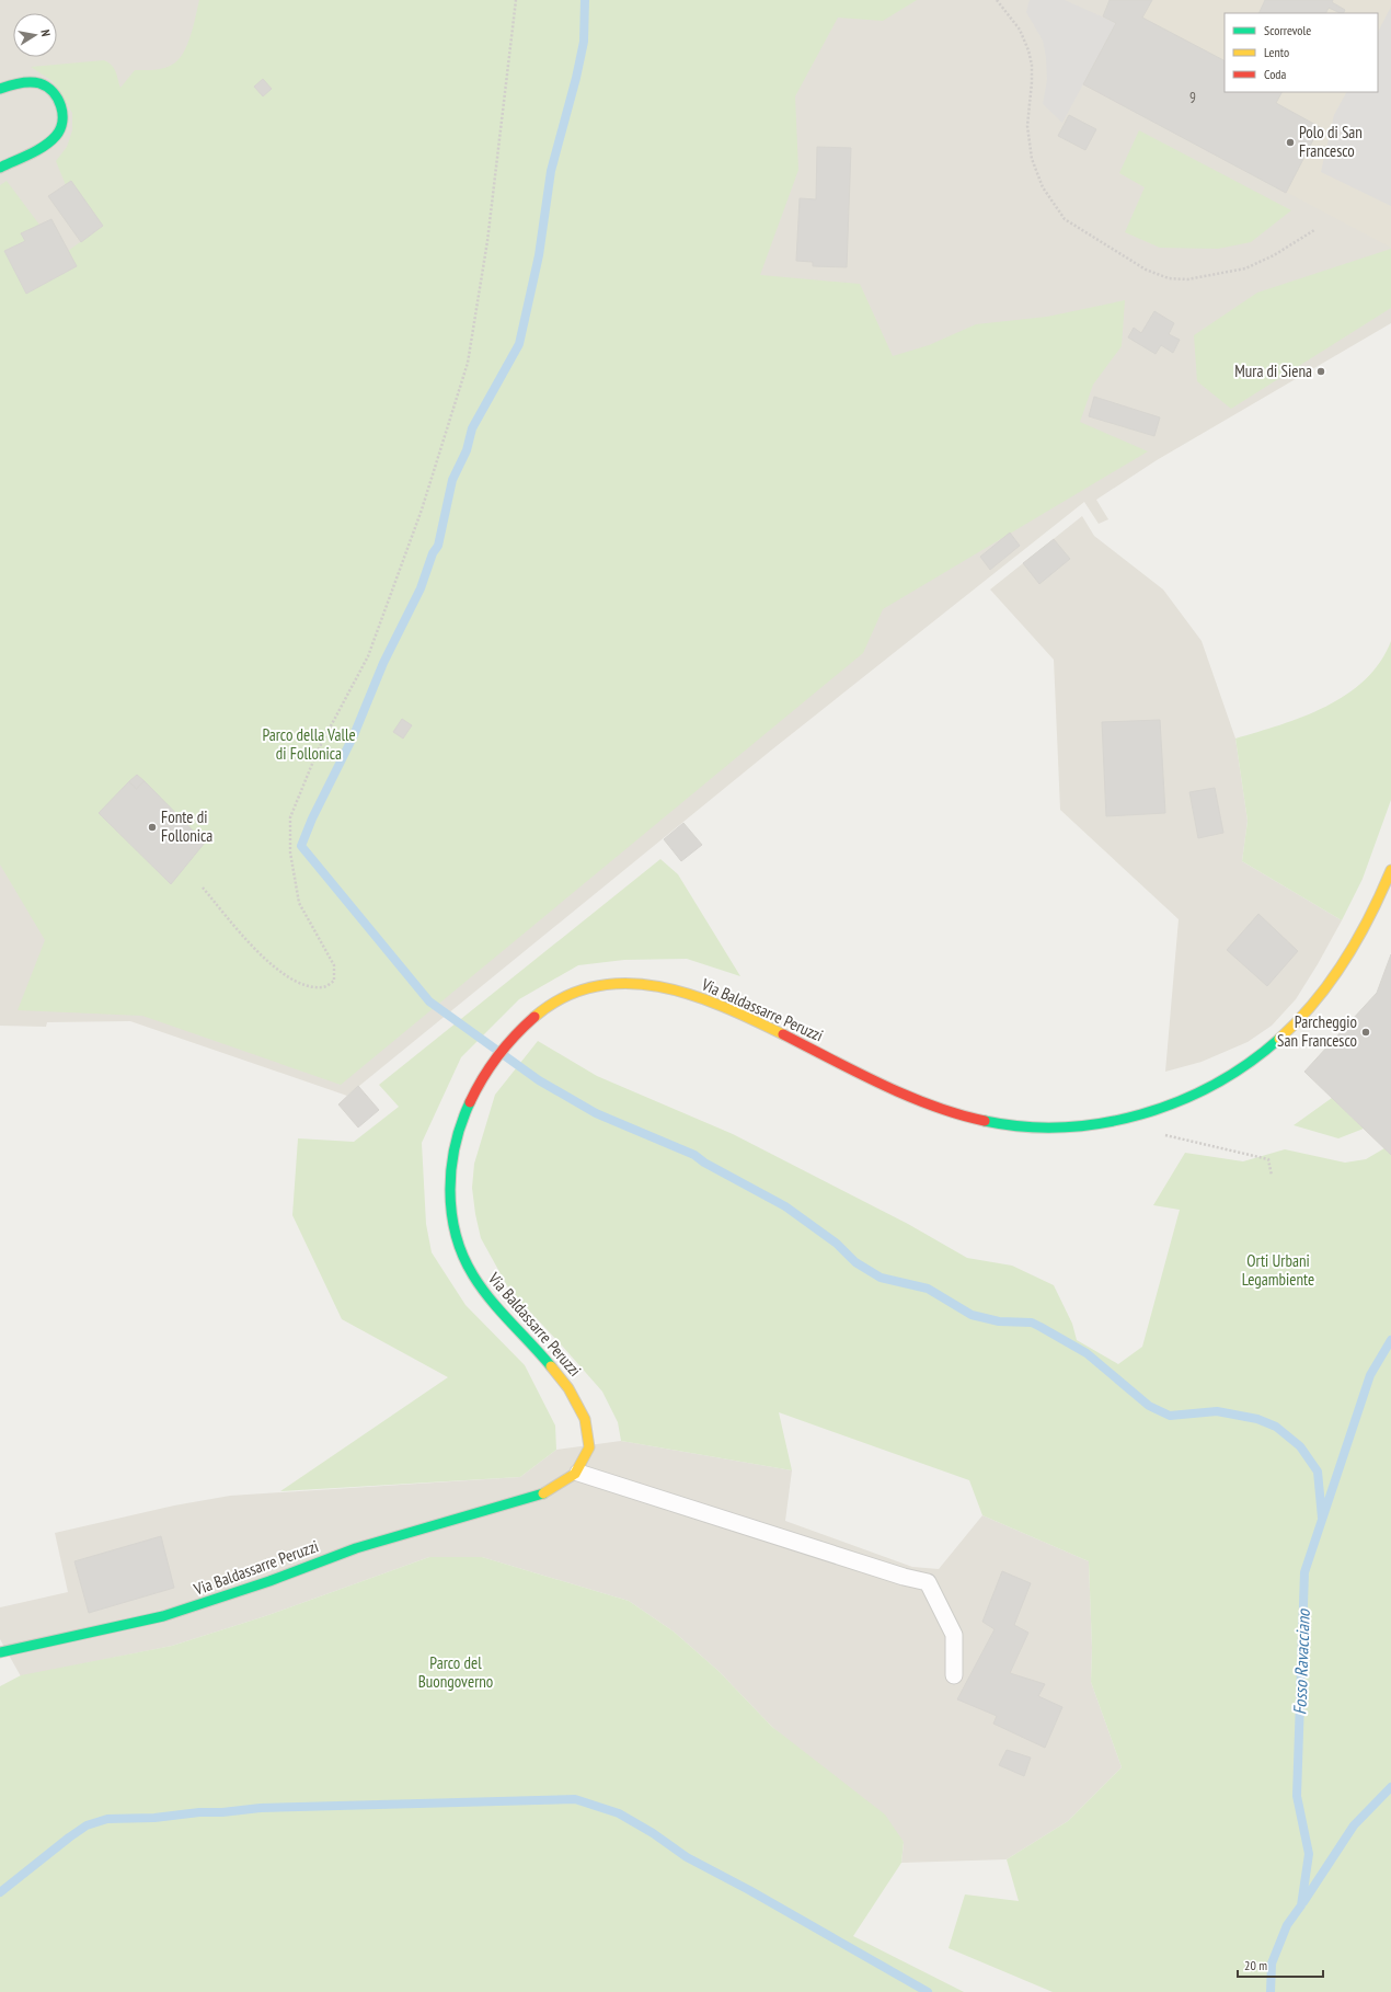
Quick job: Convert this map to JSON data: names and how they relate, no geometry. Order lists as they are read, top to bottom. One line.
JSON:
{"streets":{"street":["Via Baldassarre Peruzzi"]},"water":["Fosso Ravacciano"],"parks":["Parco della Valle di Follonica","Orti Urbani Legambiente","Parco del Buongoverno"],"places":["Polo di San Francesco","Mura di Siena","Fonte di Follonica","Parcheggio San Francesco"],"house_numbers":["9"],"legend":["Scorrevole","Lento","Coda"],"scale_bar":"20 m","north":"right"}
